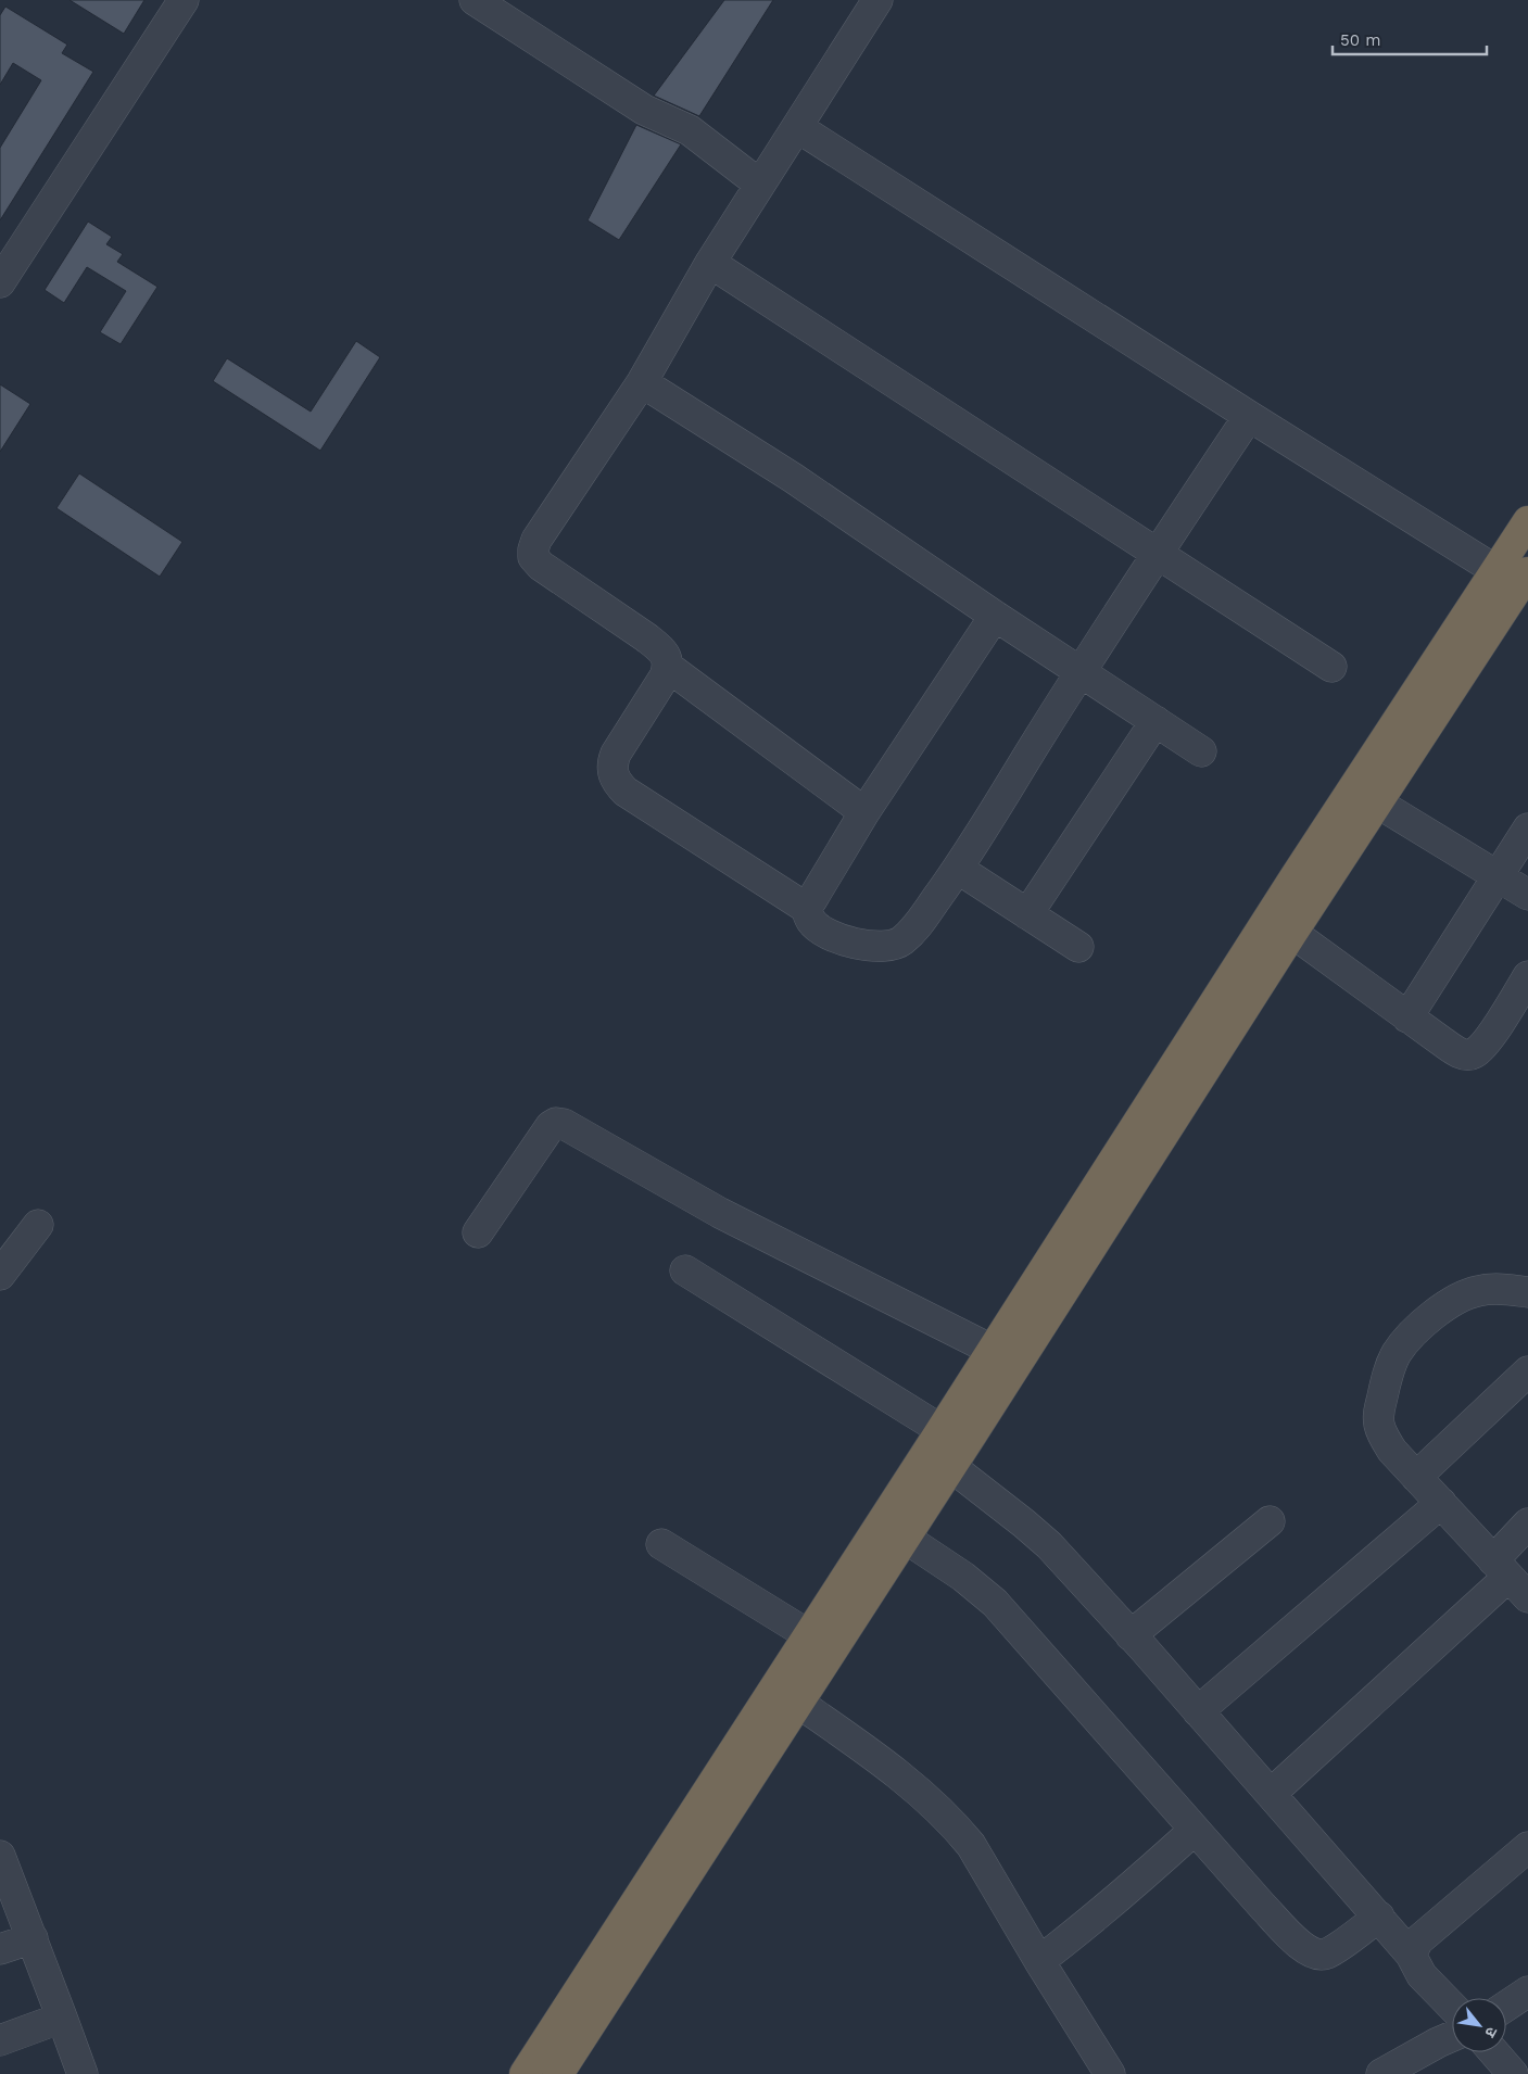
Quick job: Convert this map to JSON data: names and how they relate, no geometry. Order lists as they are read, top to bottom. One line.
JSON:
{"scale_bar":"50 m","north":"bottom right"}
